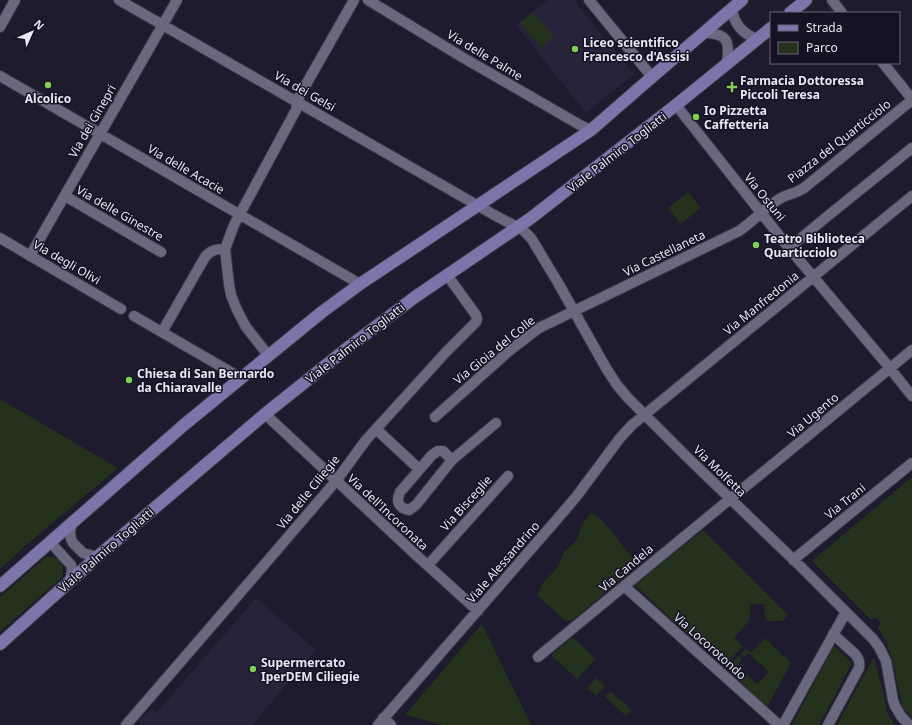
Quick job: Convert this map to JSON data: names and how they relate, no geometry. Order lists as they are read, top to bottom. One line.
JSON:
{"streets":{"main road":["Viale Palmiro Togliatti"],"street":["Via delle Palme","Via dei Gelsi","Via dei Ginepri","Piazza del Quarticciolo","Via delle Acacie","Via Ostuni","Via delle Ginestre","Via Castellaneta","Via degli Olivi","Via Manfredonia","Via Gioia del Colle","Via Ugento","Via Molfetta","Via delle Ciliegie","Via Trani","Via Bisceglie","Via dell'Incoronata","Viale Alessandrino","Via Candela","Via Locorotondo"]},"crossings":[["Via dei Gelsi","Via dei Ginepri"],["Via dei Gelsi","Via Molfetta"],["Via dei Ginepri","Via delle Acacie"],["Via dei Ginepri","Via delle Ginestre"],["Via dei Ginepri","Via degli Olivi"],["Piazza del Quarticciolo","Via Ostuni"],["Piazza del Quarticciolo","Via Castellaneta"],["Viale Palmiro Togliatti","Via Ostuni"],["Viale Palmiro Togliatti","Via Molfetta"],["Viale Palmiro Togliatti","Via delle Ciliegie"],["Viale Palmiro Togliatti","Via dell'Incoronata"],["Via Ostuni","Via Castellaneta"],["Via Ostuni","Via Manfredonia"],["Via Ostuni","Via Ugento"],["Via Castellaneta","Via Gioia del Colle"],["Via Castellaneta","Via Molfetta"],["Via Manfredonia","Via Molfetta"],["Via Manfredonia","Viale Alessandrino"],["Via Gioia del Colle","Via Molfetta"],["Via Ugento","Via Molfetta"],["Via Ugento","Via Candela"],["Via Molfetta","Via Trani"],["Via Molfetta","Viale Alessandrino"],["Via Molfetta","Via Candela"],["Via delle Ciliegie","Via dell'Incoronata"],["Via Bisceglie","Via dell'Incoronata"],["Via dell'Incoronata","Viale Alessandrino"],["Via Candela","Via Locorotondo"]],"places":{"other":["Liceo scientifico Francesco d'Assisi","Alcolico","Io Pizzetta Caffetteria","Teatro Biblioteca Quarticciolo","Chiesa di San Bernardo da Chiaravalle","Supermercato IperDEM Ciliegie"],"health":["Farmacia Dottoressa Piccoli Teresa"]},"legend":["Strada","Parco"],"north":"top right"}
